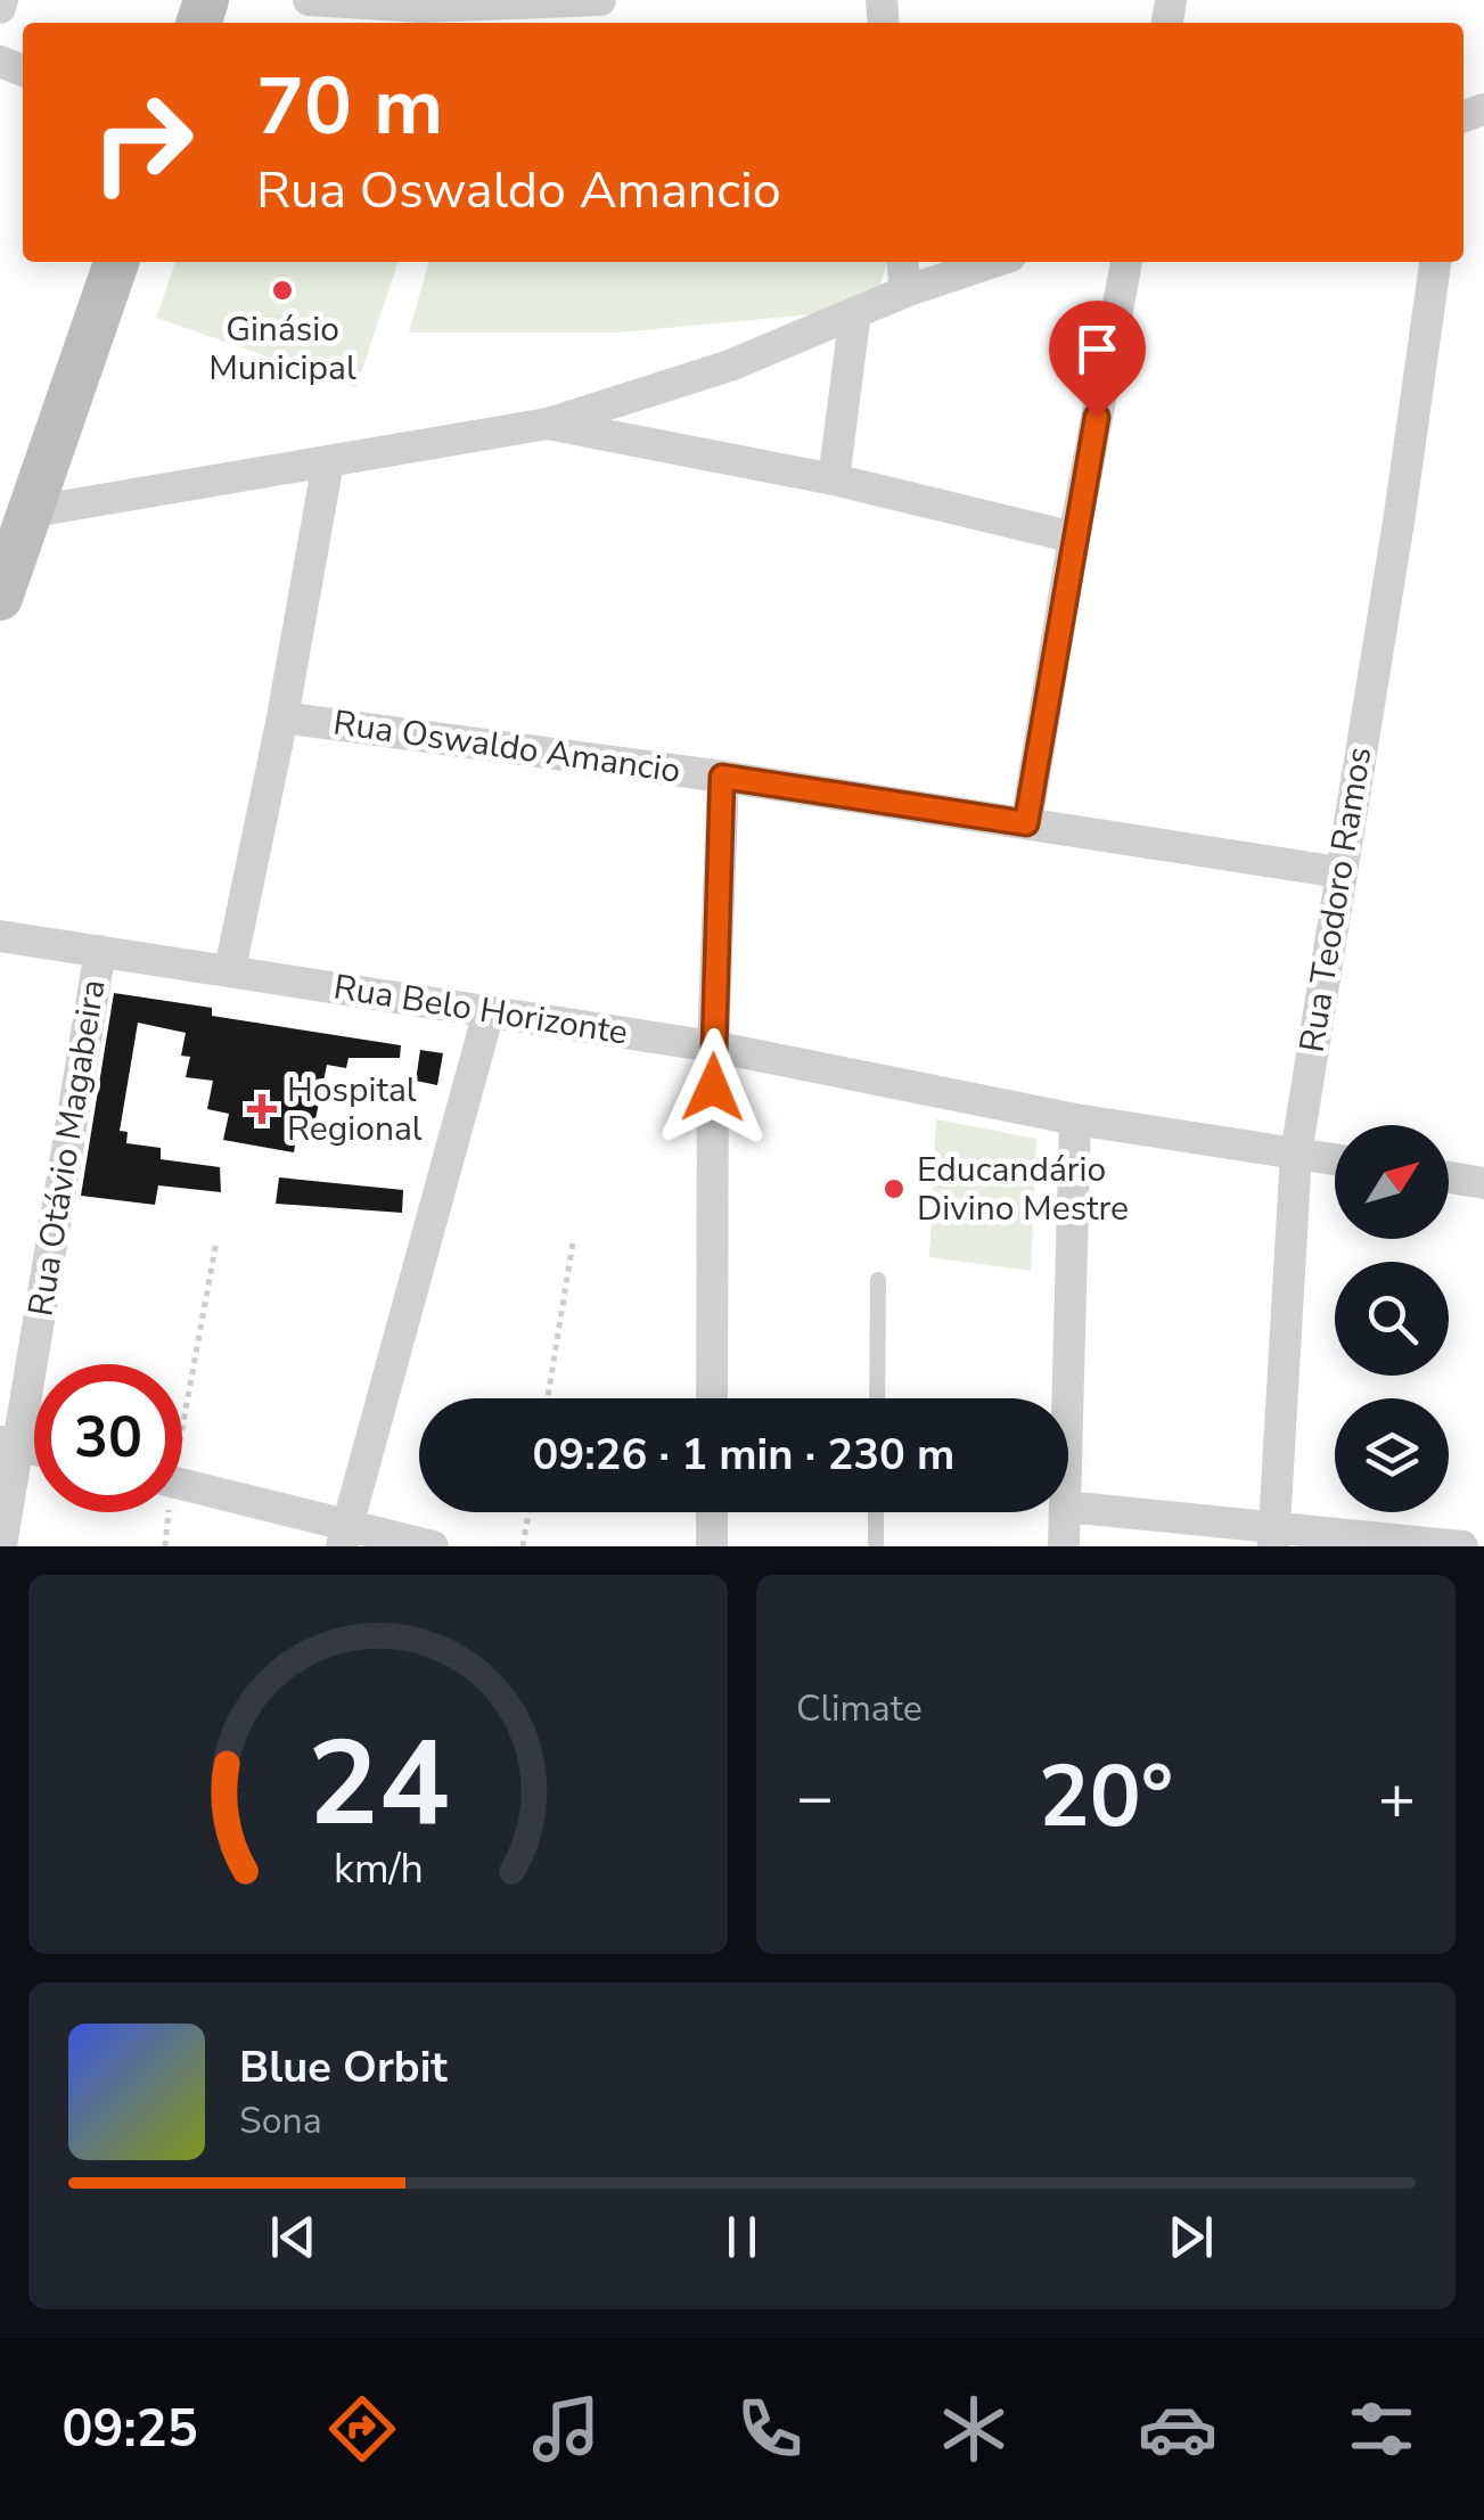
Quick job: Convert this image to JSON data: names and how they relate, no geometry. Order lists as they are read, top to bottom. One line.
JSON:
{"streets":{"street":["Rua Oswaldo Amancio","Rua Teodoro Ramos","Rua Belo Horizonte","Rua Otávio Magabeira"]},"crossings":[["Rua Oswaldo Amancio","Rua Teodoro Ramos"],["Rua Teodoro Ramos","Rua Belo Horizonte"],["Rua Belo Horizonte","Rua Otávio Magabeira"]],"places":{"other":["Ginásio Municipal","Educandário Divino Mestre"],"health":["Hospital Regional"]},"north":"top right","page":{"turn":["70 m","Rua Oswaldo Amancio"],"limit":"30","trip":"09:26 · 1 min · 230 m","tile":"Climate","heat":["−","20°","+"],"song":["Blue Orbit","Sona"],"tabs":"09:25","gauge":["24","km/h"]}}
